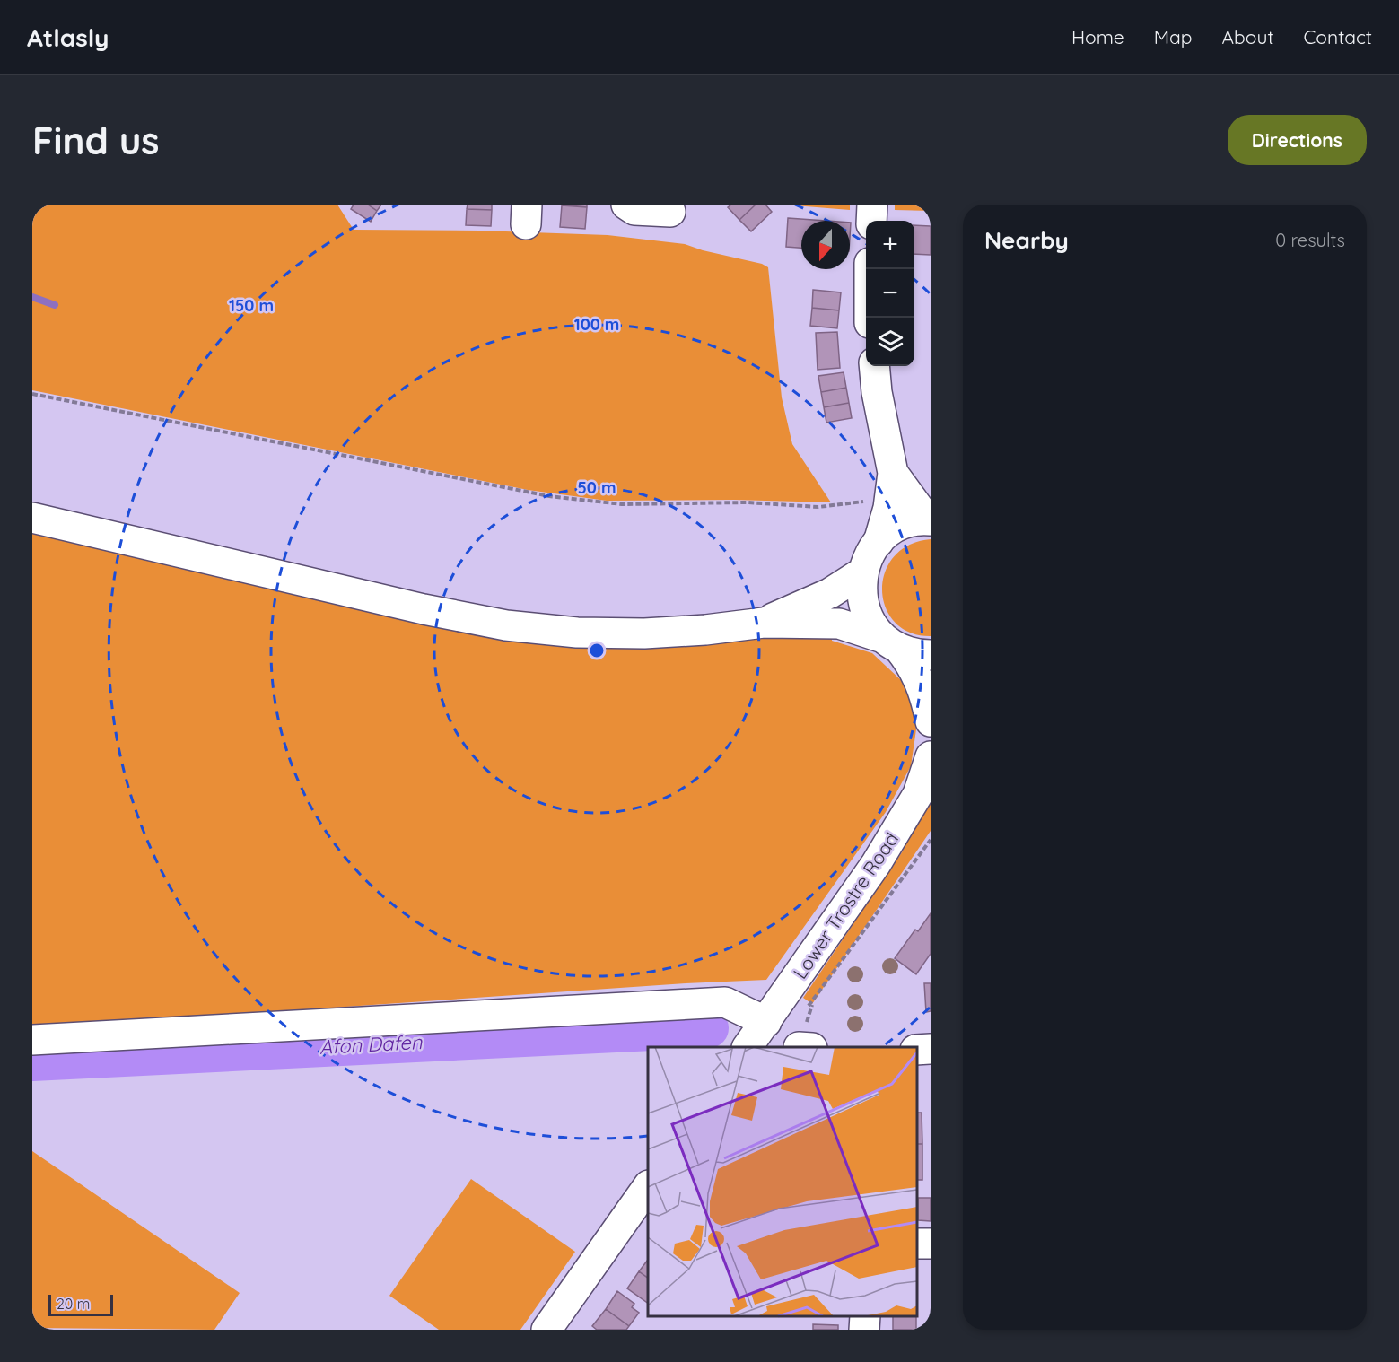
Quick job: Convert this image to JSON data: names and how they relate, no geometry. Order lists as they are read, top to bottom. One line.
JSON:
{"streets":{"main road":["Lower Trostre Road"]},"water":["Afon Dafen"],"scale_bar":"20 m","north":"bottom","page":{"header":"Atlasly","nav":["Home","Map","About","Contact"],"buttons":"Directions","title":"Find us","heading":["Nearby","0 results"],"map_buttons":["+","−"],"scale":"20 m"},"rings":["150 m","100 m","50 m"]}
